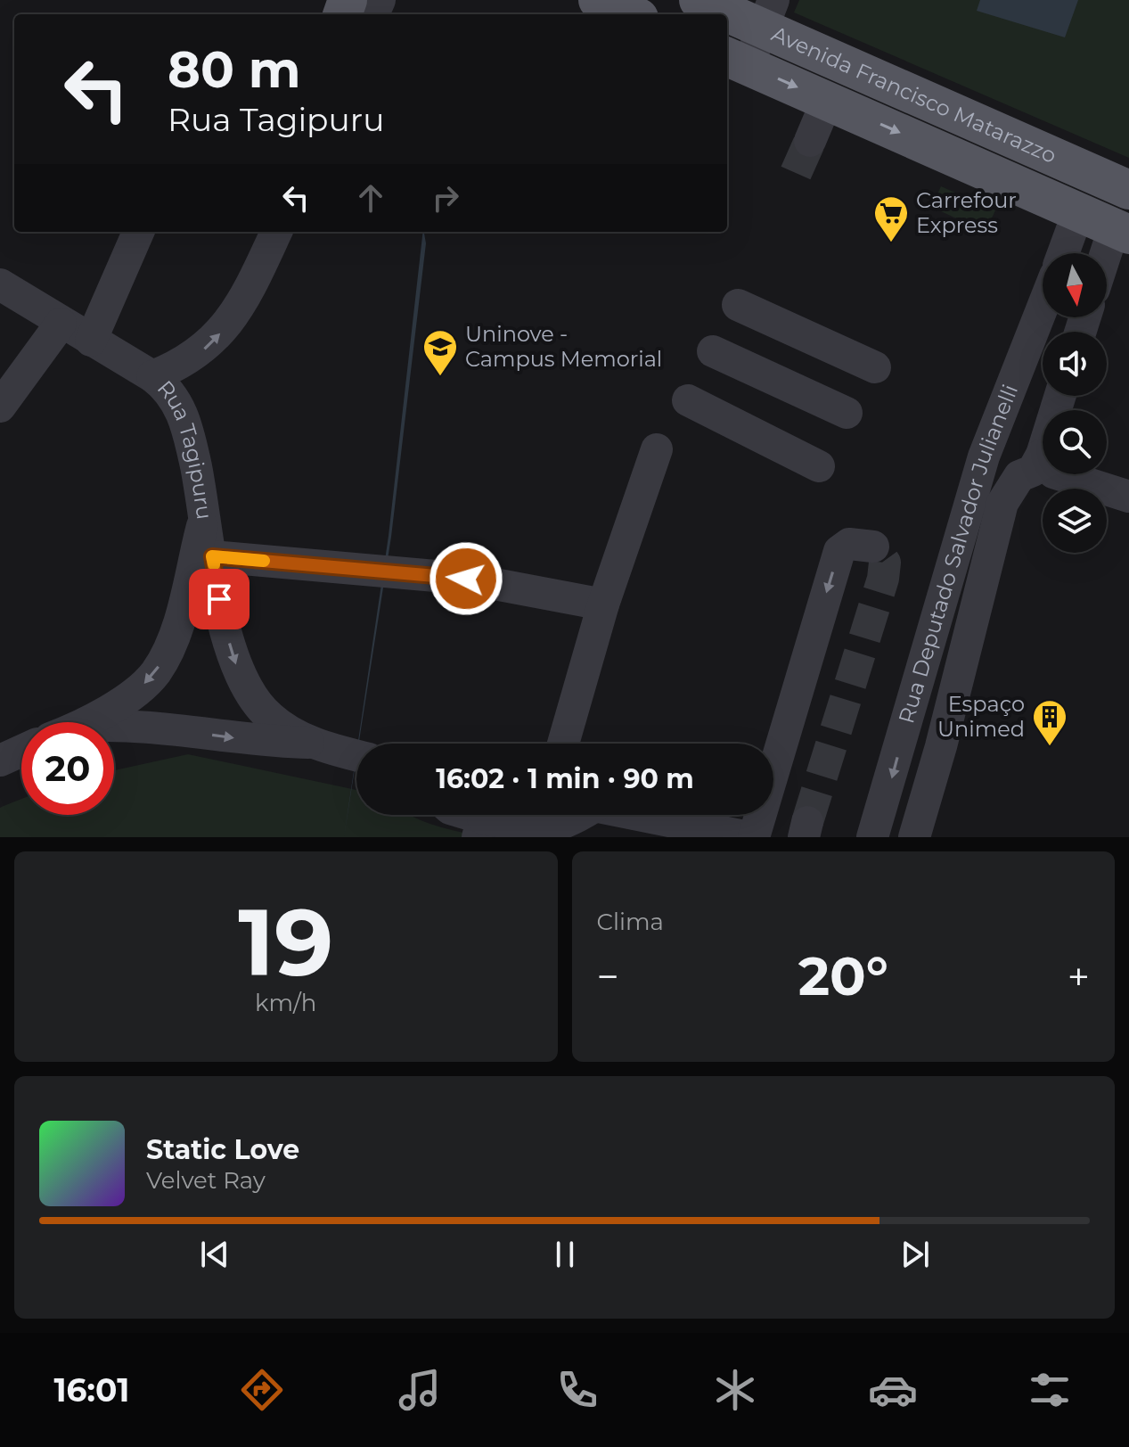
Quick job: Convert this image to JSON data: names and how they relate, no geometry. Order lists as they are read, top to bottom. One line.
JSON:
{"streets":{"main road":["Avenida Francisco Matarazzo"],"street":["Rua Tagipuru","Rua Deputado Salvador Julianelli"]},"places":{"supermarket":["Carrefour Express"],"school or university":["Uninove - Campus Memorial"],"building":["Espaço Unimed"]},"north":"bottom","page":{"turn":["80 m","Rua Tagipuru"],"limit":"20","trip":"16:02 · 1 min · 90 m","tile":[["19","km/h"],"Clima"],"heat":["−","20°","+"],"song":["Static Love","Velvet Ray"],"tabs":"16:01"}}
